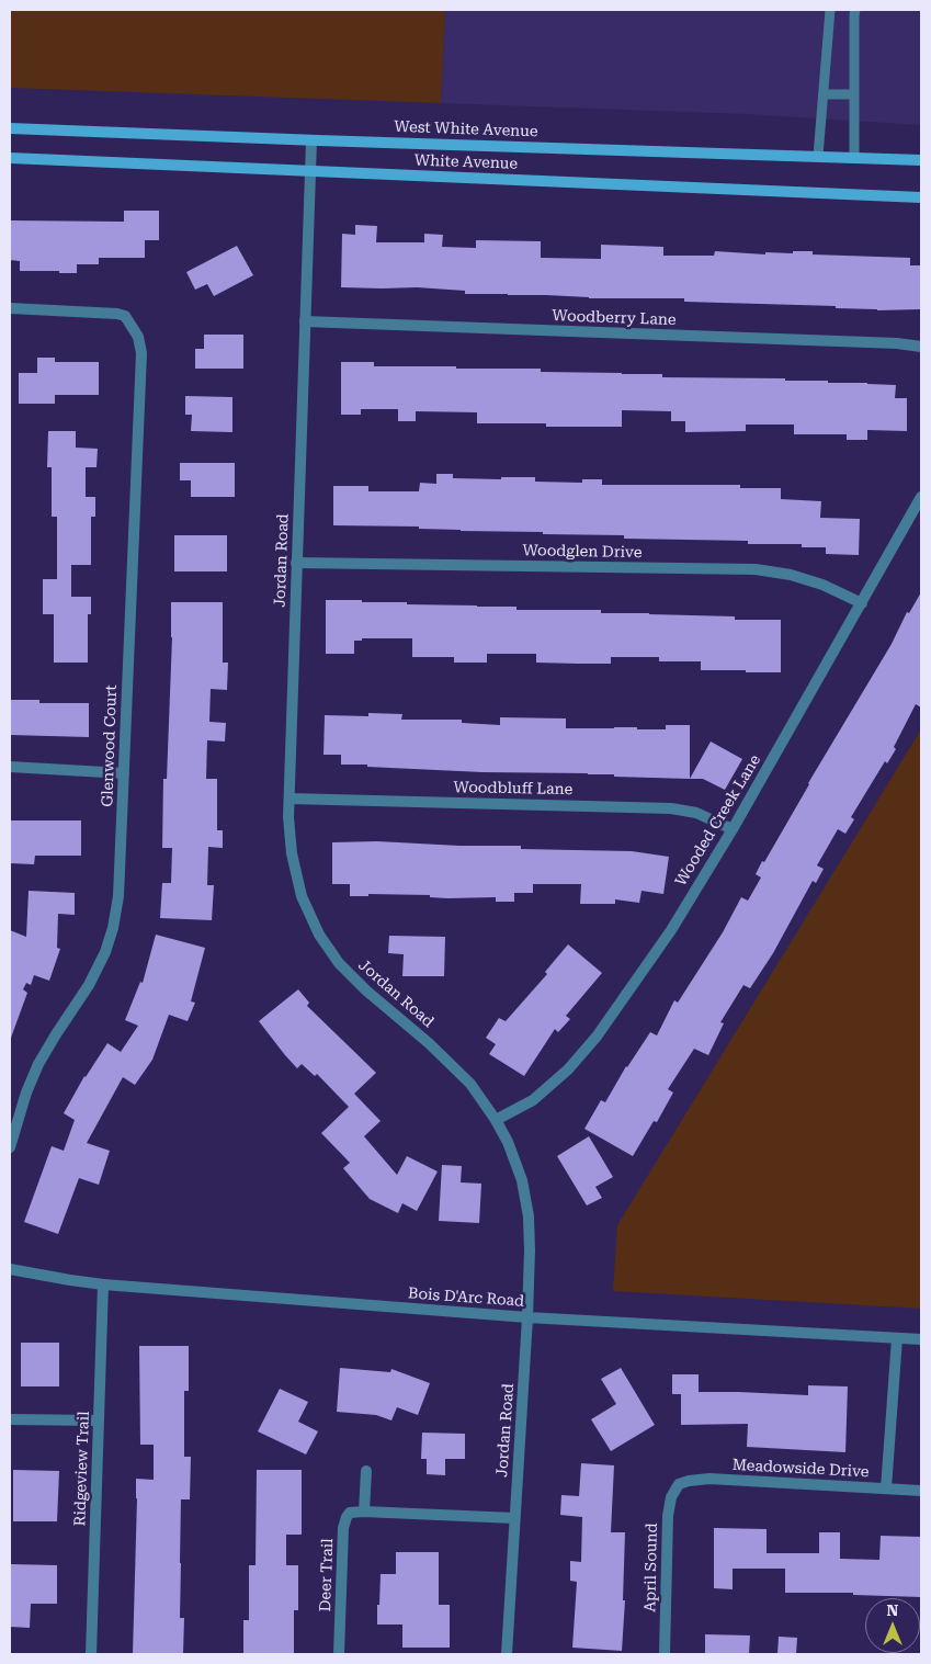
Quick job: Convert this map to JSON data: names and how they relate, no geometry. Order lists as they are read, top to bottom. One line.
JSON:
{"streets":{"main road":["West White Avenue","White Avenue"],"street":["Woodberry Lane","Woodglen Drive","Jordan Road","Glenwood Court","Woodbluff Lane","Wooded Creek Lane","Bois D'Arc Road","Ridgeview Trail","Meadowside Drive","April Sound","Deer Trail"]},"crossings":[["West White Avenue","Jordan Road"],["White Avenue","Jordan Road"],["Woodberry Lane","Jordan Road"],["Woodglen Drive","Jordan Road"],["Woodglen Drive","Wooded Creek Lane"],["Jordan Road","Woodbluff Lane"],["Jordan Road","Wooded Creek Lane"],["Jordan Road","Bois D'Arc Road"],["Woodbluff Lane","Wooded Creek Lane"],["Bois D'Arc Road","Ridgeview Trail"],["Meadowside Drive","April Sound"]],"north":"top"}
